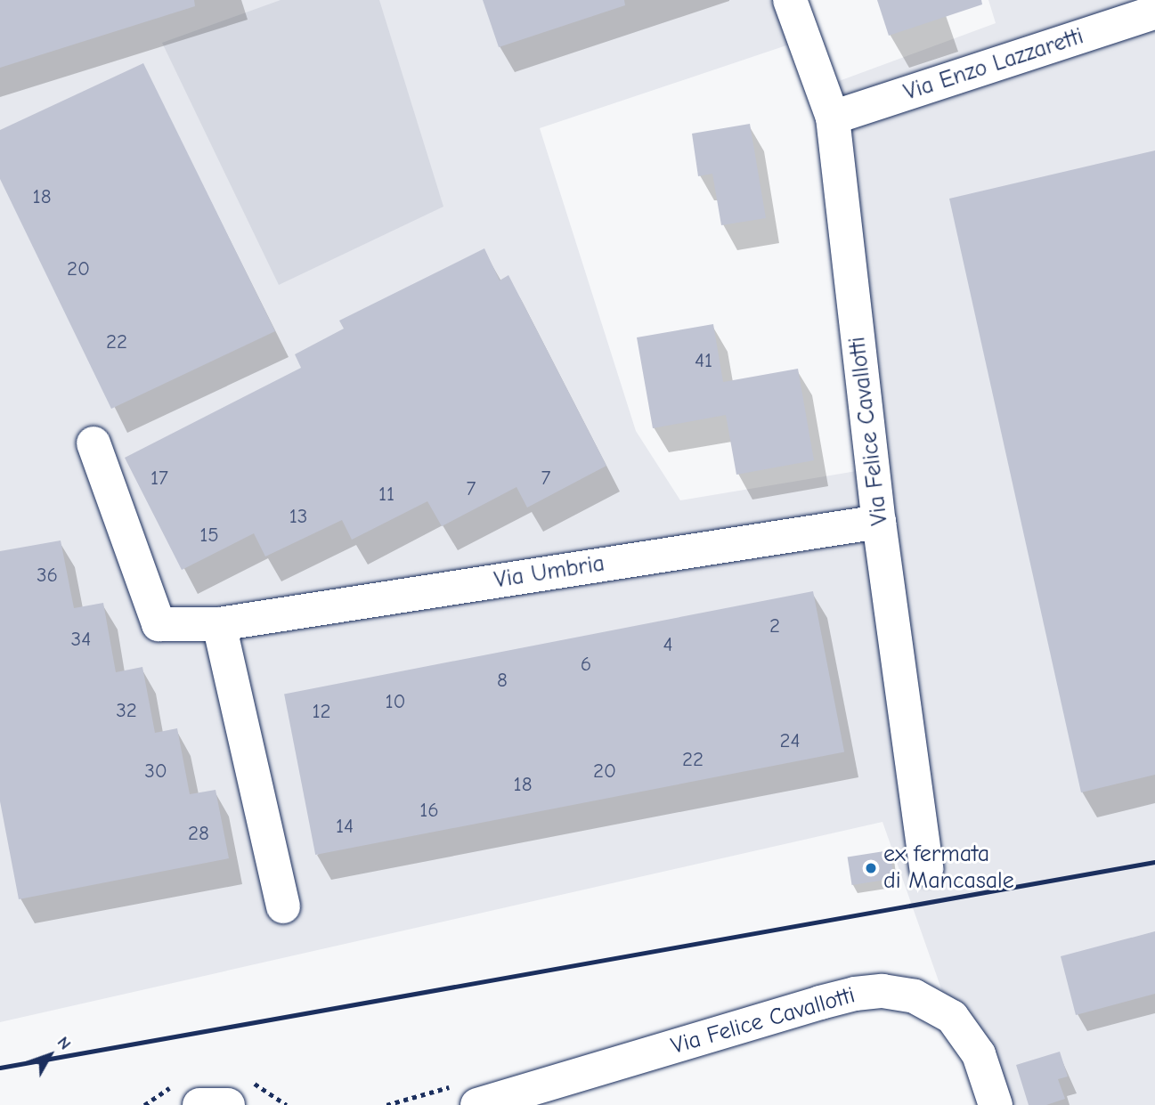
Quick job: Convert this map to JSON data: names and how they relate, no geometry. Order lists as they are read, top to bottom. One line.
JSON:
{"streets":{"street":["Via Enzo Lazzaretti","Via Felice Cavallotti","Via Umbria"]},"crossings":[["Via Enzo Lazzaretti","Via Felice Cavallotti"],["Via Felice Cavallotti","Via Umbria"]],"places":["ex fermata di Mancasale"],"house_numbers":["18","20","22","41","17","7","7","11","13","15","36","2","34","4","6","8","10","32","12","24","22","30","20","18","16","14","28"],"north":"top right"}
